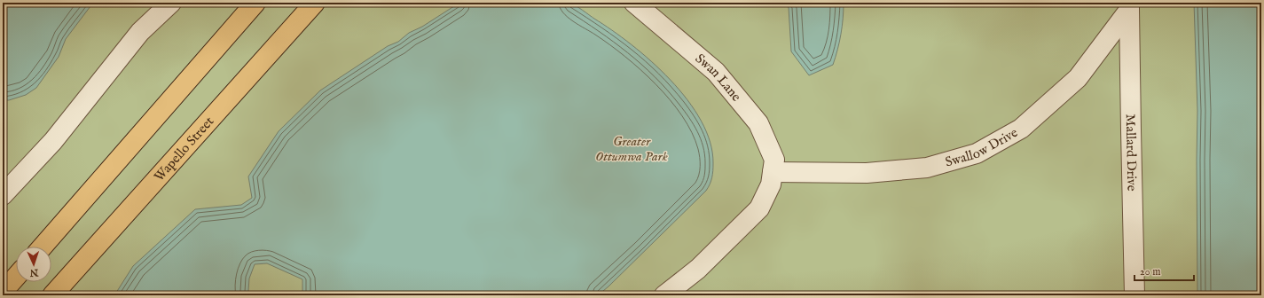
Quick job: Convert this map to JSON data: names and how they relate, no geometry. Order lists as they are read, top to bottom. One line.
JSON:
{"streets":{"main road":["Wapello Street"],"lane":["Swan Lane","Swallow Drive","Mallard Drive"]},"crossings":[["Swan Lane","Swallow Drive"],["Swallow Drive","Mallard Drive"]],"parks":["Greater Ottumwa Park"],"scale_bar":"20 m","north":"bottom"}
